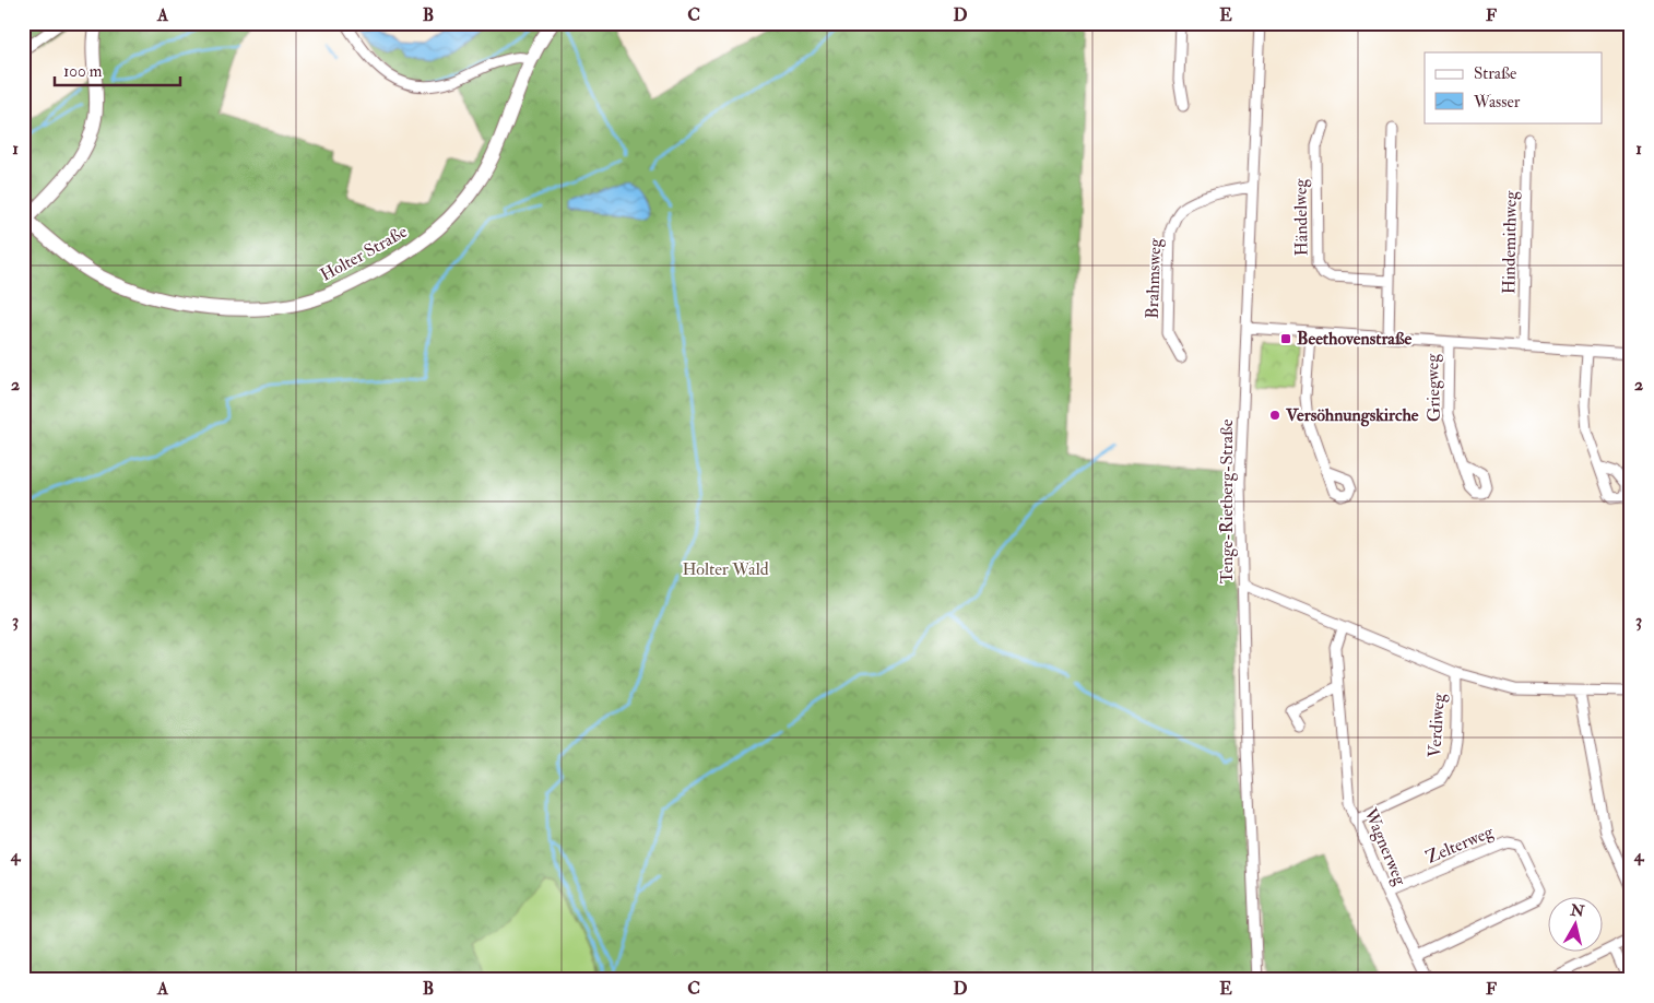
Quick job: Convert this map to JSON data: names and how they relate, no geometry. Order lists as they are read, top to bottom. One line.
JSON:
{"streets":{"street":["Händelweg","Hindemithweg","Holter Straße","Brahmsweg","Griegweg","Tenge-Rietberg-Straße","Verdiweg","Zelterweg","Wagnerweg"]},"crossings":[["Brahmsweg","Tenge-Rietberg-Straße"],["Verdiweg","Wagnerweg"],["Zelterweg","Wagnerweg"]],"parks":["Holter Wald"],"places":{"transit":["Beethovenstraße"],"other":["Versöhnungskirche"]},"legend":["Straße","Wasser"],"scale_bar":"100 m","north":"top","grid":{"columns":["A","B","C","D","E","F"],"rows":["1","2","3","4"]}}
